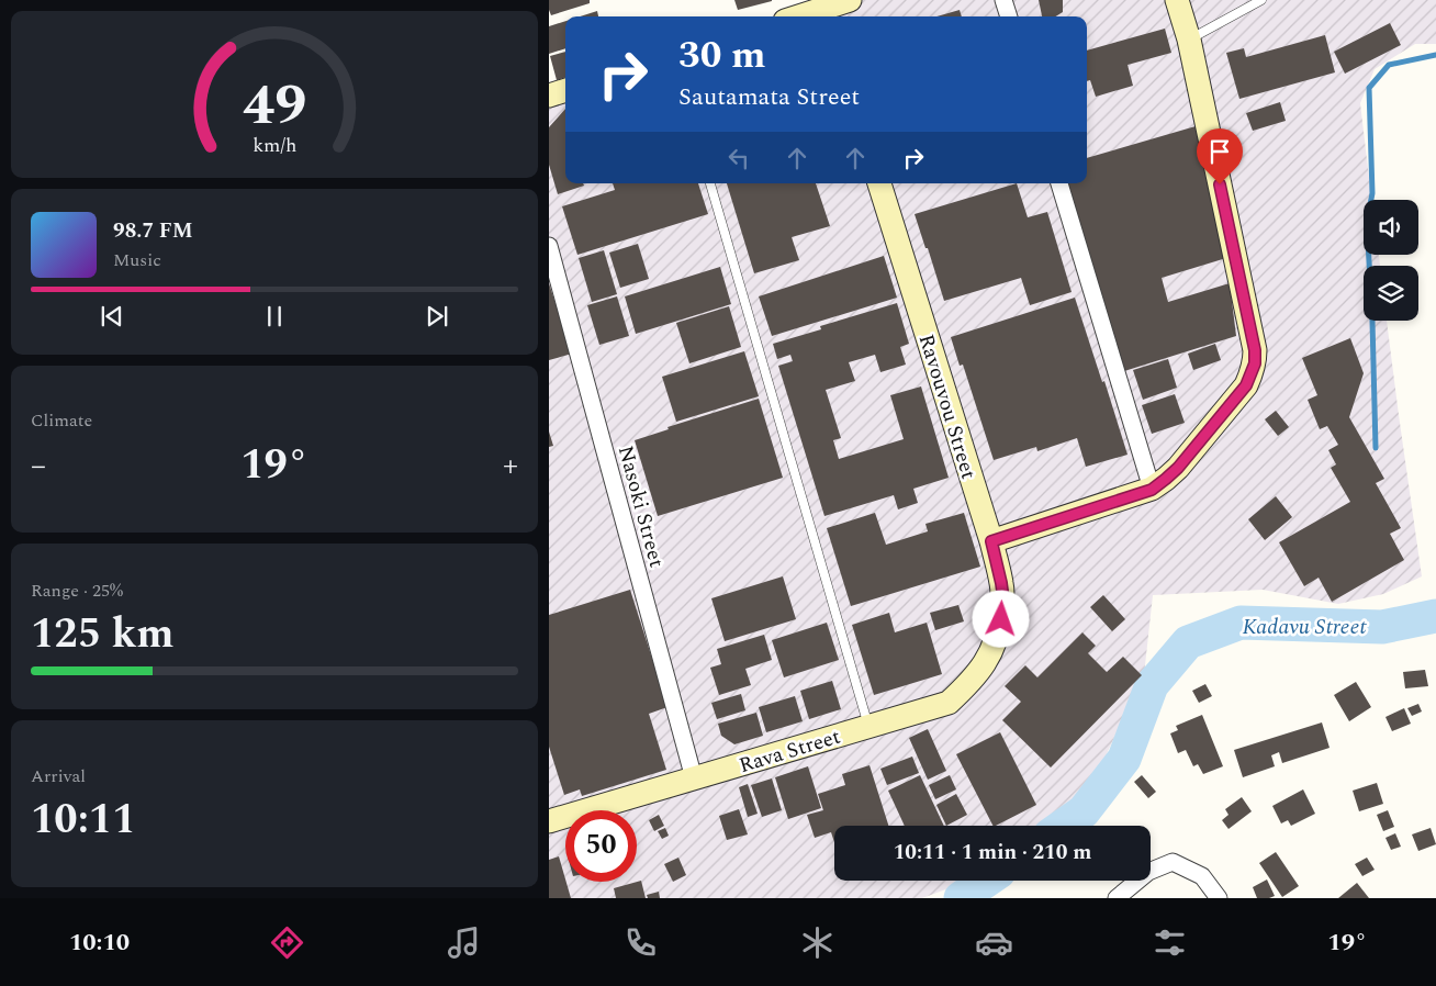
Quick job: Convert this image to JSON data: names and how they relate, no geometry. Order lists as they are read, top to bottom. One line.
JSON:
{"streets":{"main road":["Ravouvou Street","Rava Street"],"street":["Nasoki Street"]},"crossings":[["Ravouvou Street","Rava Street"],["Nasoki Street","Rava Street"]],"water":["Kadavu Street"],"page":{"turn":["30 m","Sautamata Street"],"song":["98.7 FM","Music"],"tile":["Climate",["Range · 25%","125 km"],["Arrival","10:11"]],"heat":["−","19°","+"],"limit":"50","trip":"10:11 · 1 min · 210 m","tabs":["10:10","19°"],"gauge":["49","km/h"]}}
